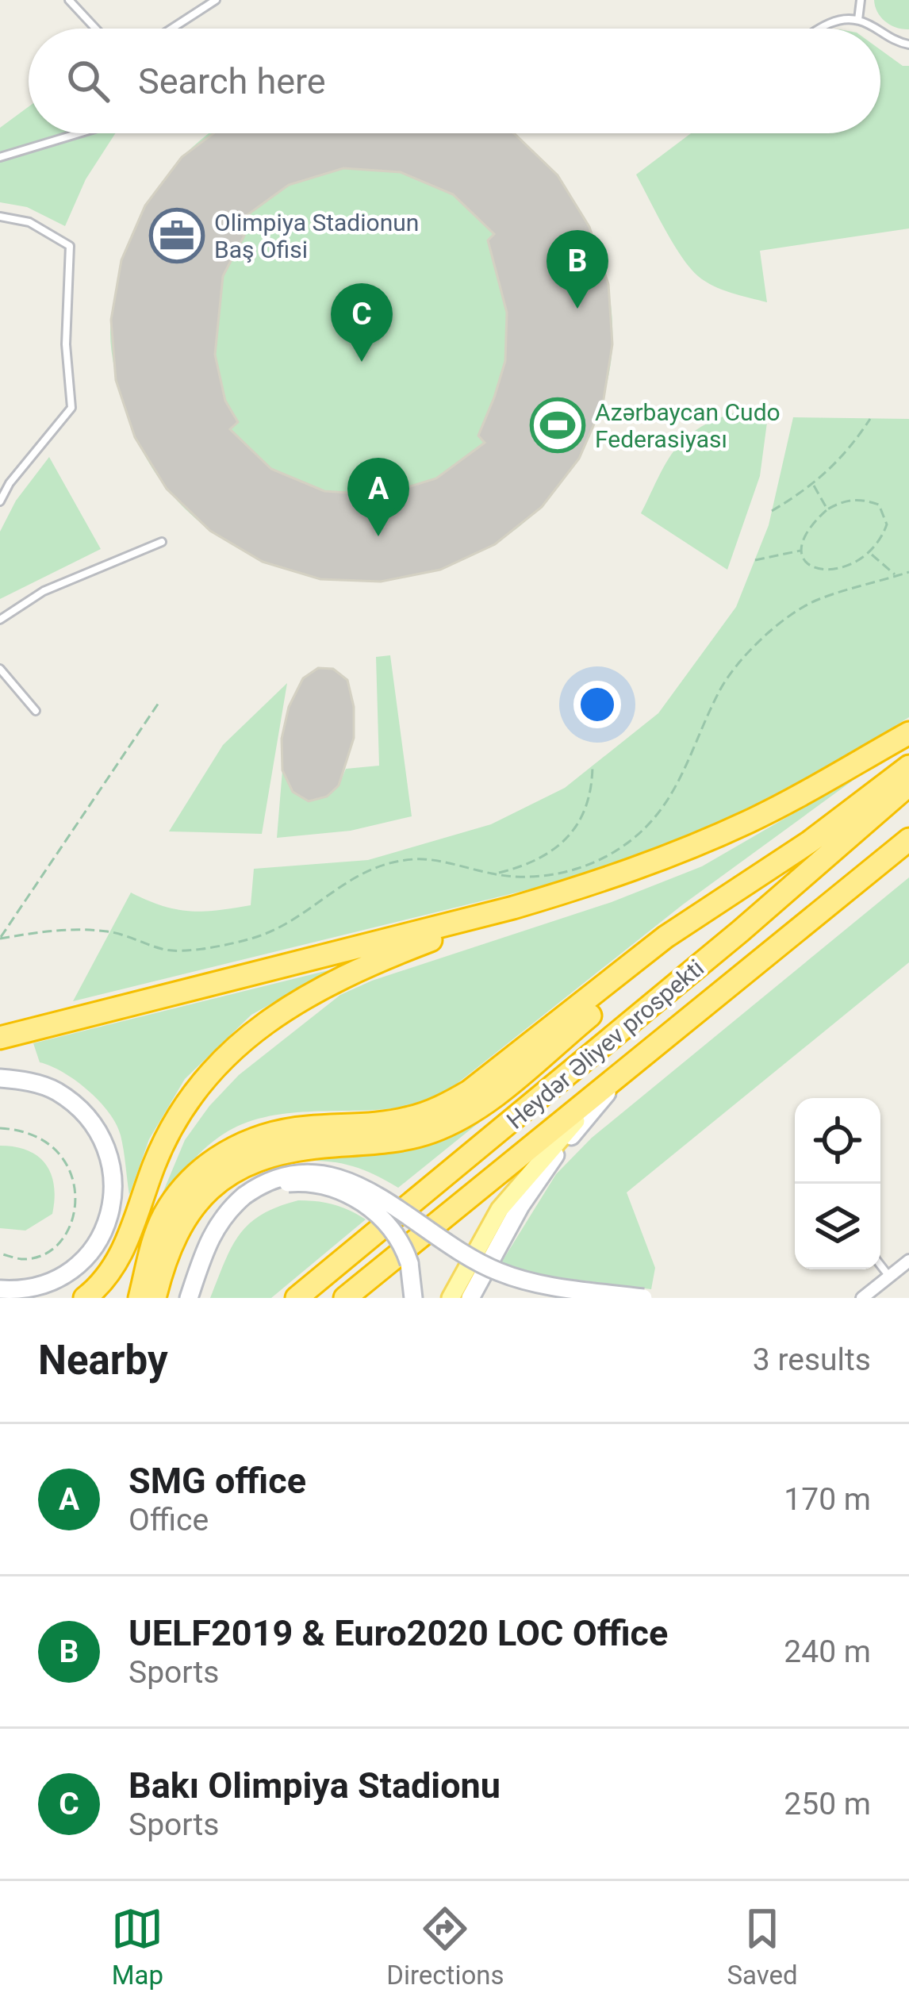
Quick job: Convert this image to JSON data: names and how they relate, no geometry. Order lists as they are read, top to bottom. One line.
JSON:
{"streets":{"highway":["Heydər Əliyev prospekti"]},"places":{"office":["Olimpiya Stadionun Baş Ofisi"],"sports":["Azərbaycan Cudo Federasiyası"]},"page":{"search":"Search here","pins":["B","C","A"],"heading":["Nearby","3 results"],"list":[{"mark":"A","name":"SMG office","note":"Office","value":"170 m"},{"mark":"B","name":"UELF2019 & Euro2020 LOC Office","note":"Sports","value":"240 m"},{"mark":"C","name":"Bakı Olimpiya Stadionu","note":"Sports","value":"250 m"}],"nav":["Map","Directions","Saved"]}}
